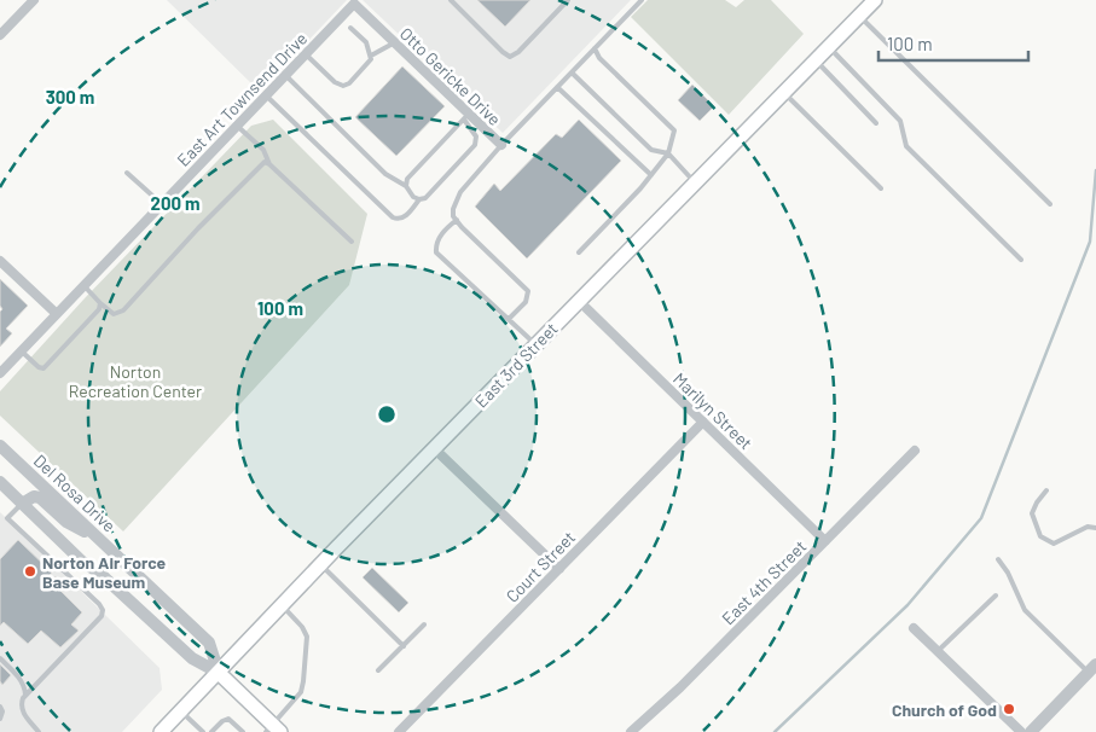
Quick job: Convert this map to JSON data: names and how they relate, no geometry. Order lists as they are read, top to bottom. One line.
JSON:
{"streets":{"main road":["East 3rd Street"],"street":["Otto Gericke Drive","East Art Townsend Drive","Marilyn Street","Del Rosa Drive","Court Street","East 4th Street"]},"crossings":[["Otto Gericke Drive","East Art Townsend Drive"],["East 3rd Street","Marilyn Street"],["East 3rd Street","Del Rosa Drive"],["Marilyn Street","Court Street"],["Marilyn Street","East 4th Street"]],"parks":["Norton Recreation Center"],"places":["Norton Air Force Base Museum","Church of God"],"scale_bar":"100 m","rings":["300 m","200 m","100 m"]}
